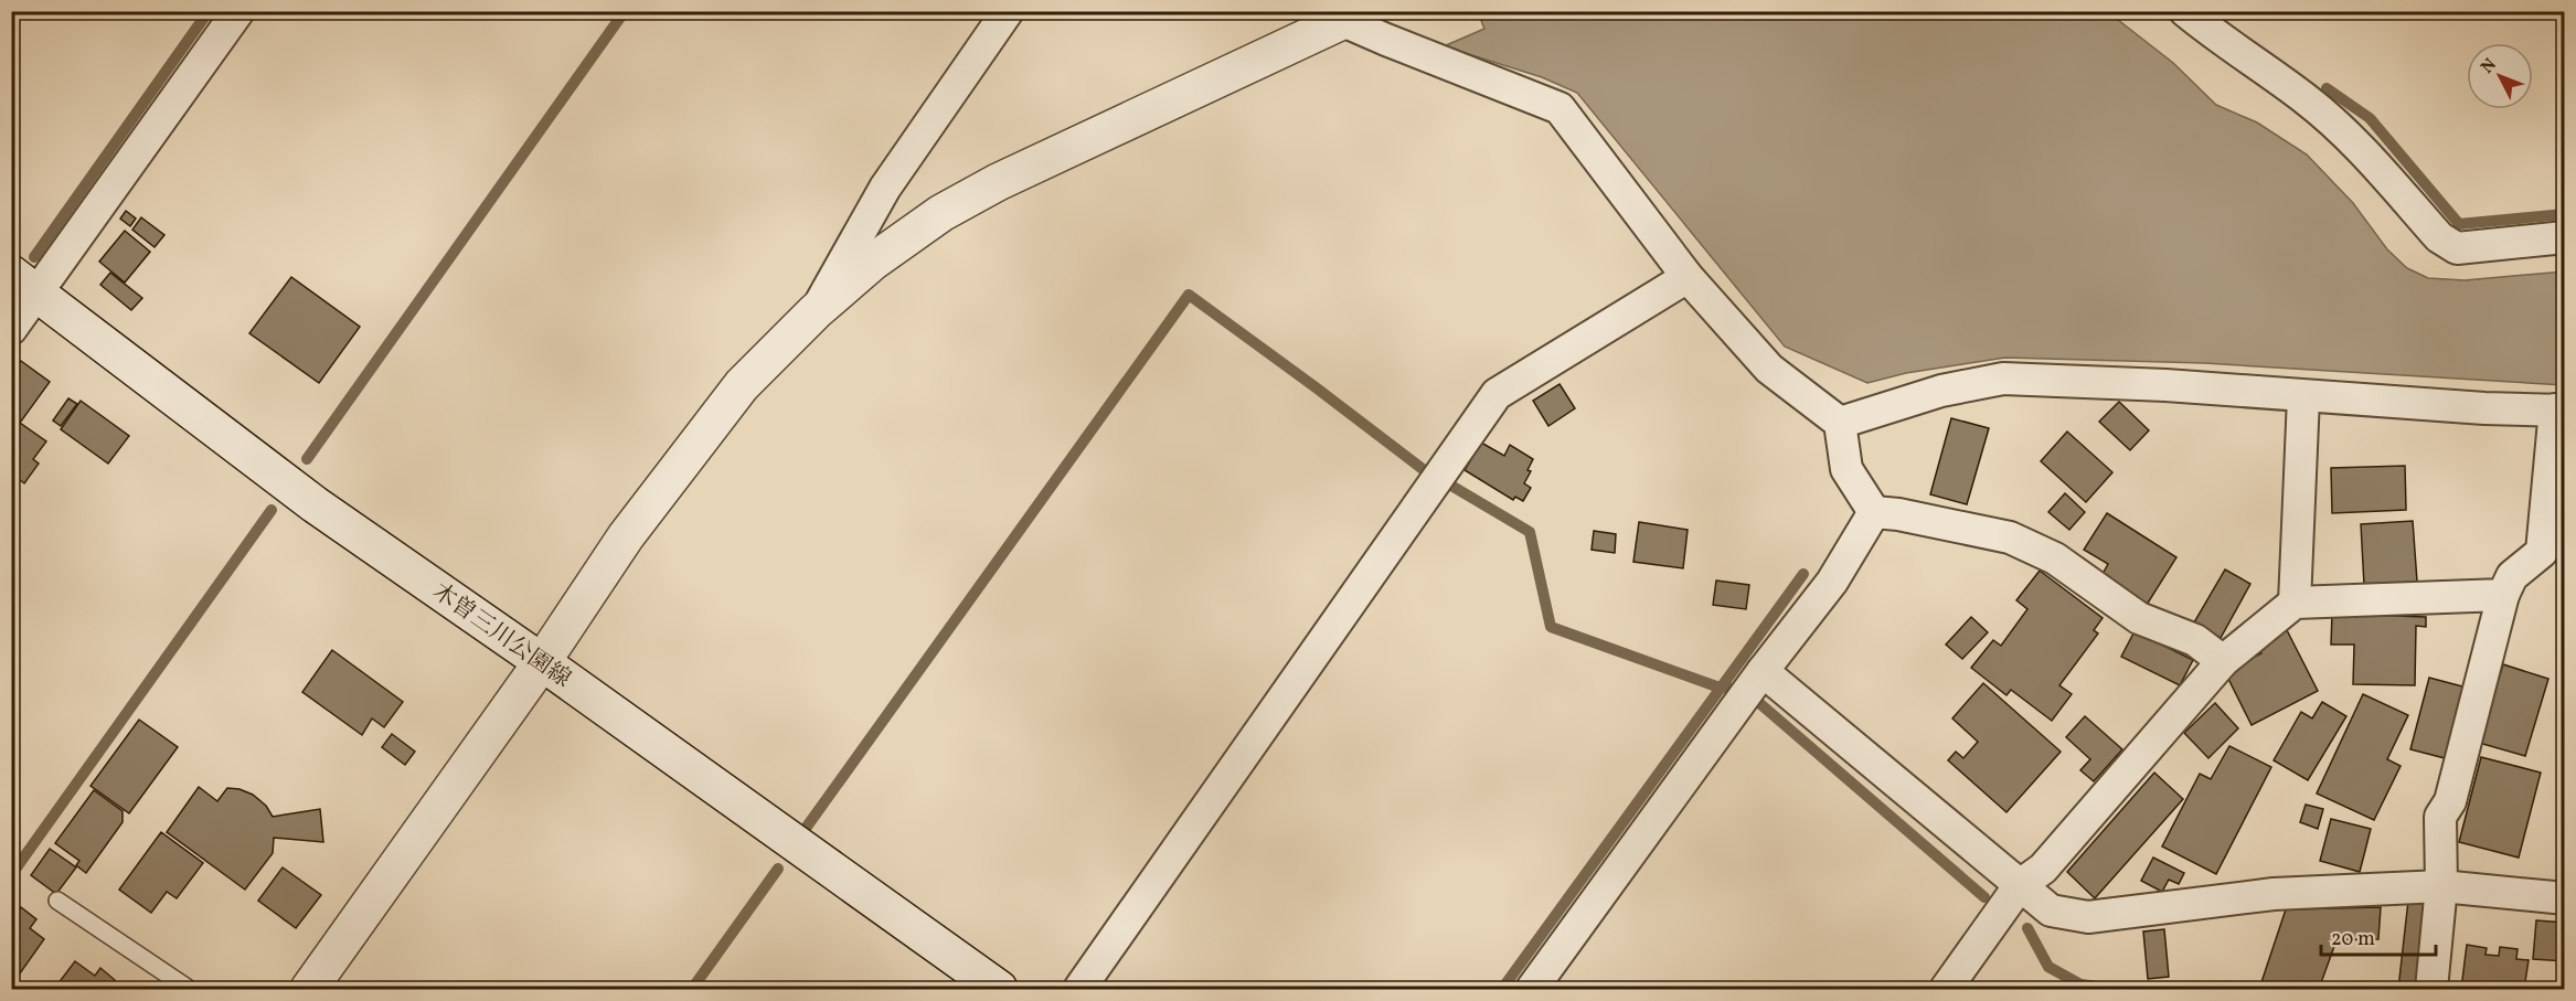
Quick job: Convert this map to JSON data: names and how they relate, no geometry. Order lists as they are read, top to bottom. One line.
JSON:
{"streets":{"street":["木曽三川公園線"]},"scale_bar":"20 m","north":"top left"}
